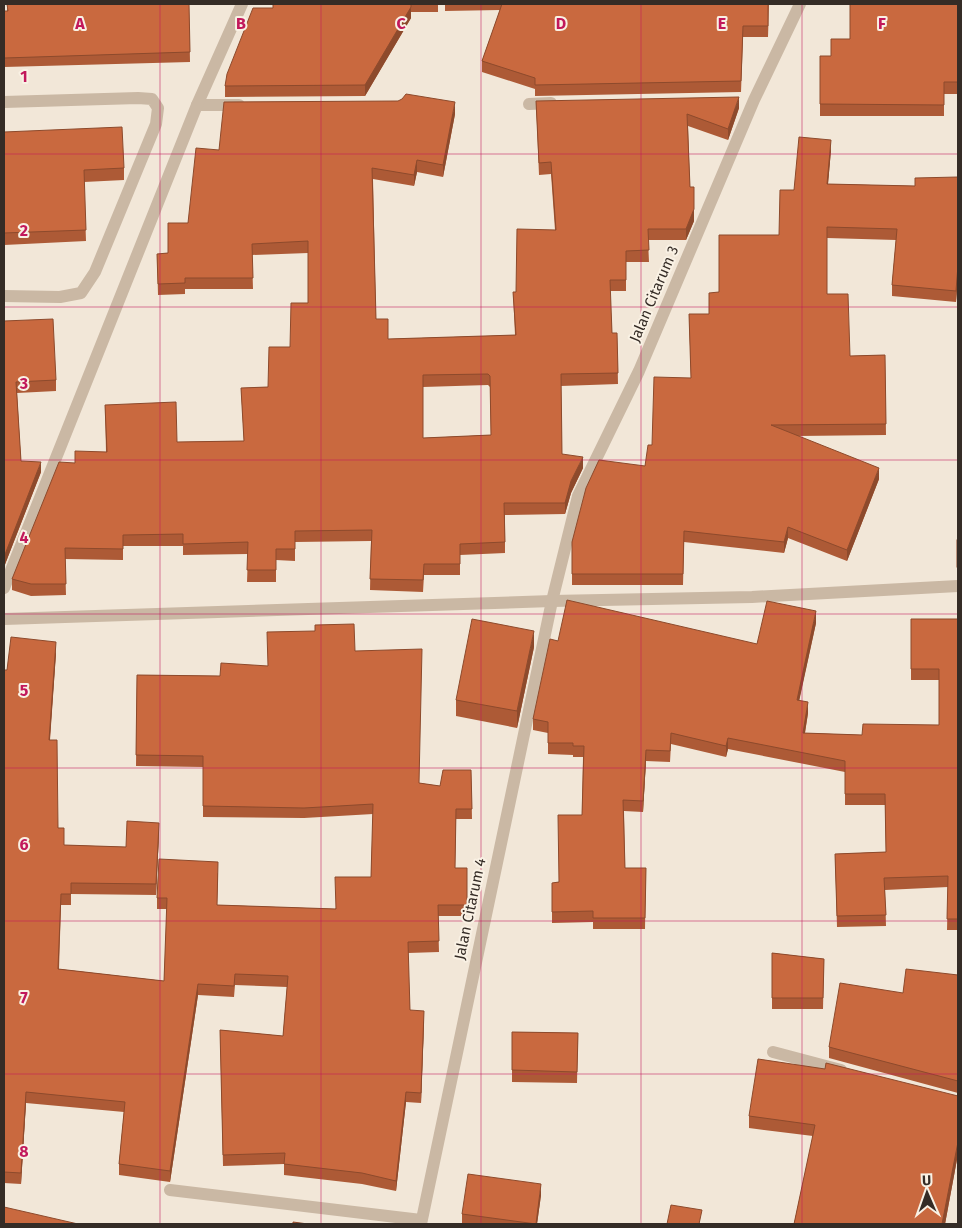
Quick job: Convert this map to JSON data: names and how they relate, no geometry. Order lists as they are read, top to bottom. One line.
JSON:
{"streets":{"street":["Jalan Citarum 3","Jalan Citarum 4"]},"crossings":[["Jalan Citarum 3","Jalan Citarum 4"]],"north":"top","grid":{"columns":["A","B","C","D","E","F"],"rows":["1","2","3","4","5","6","7","8"]}}
